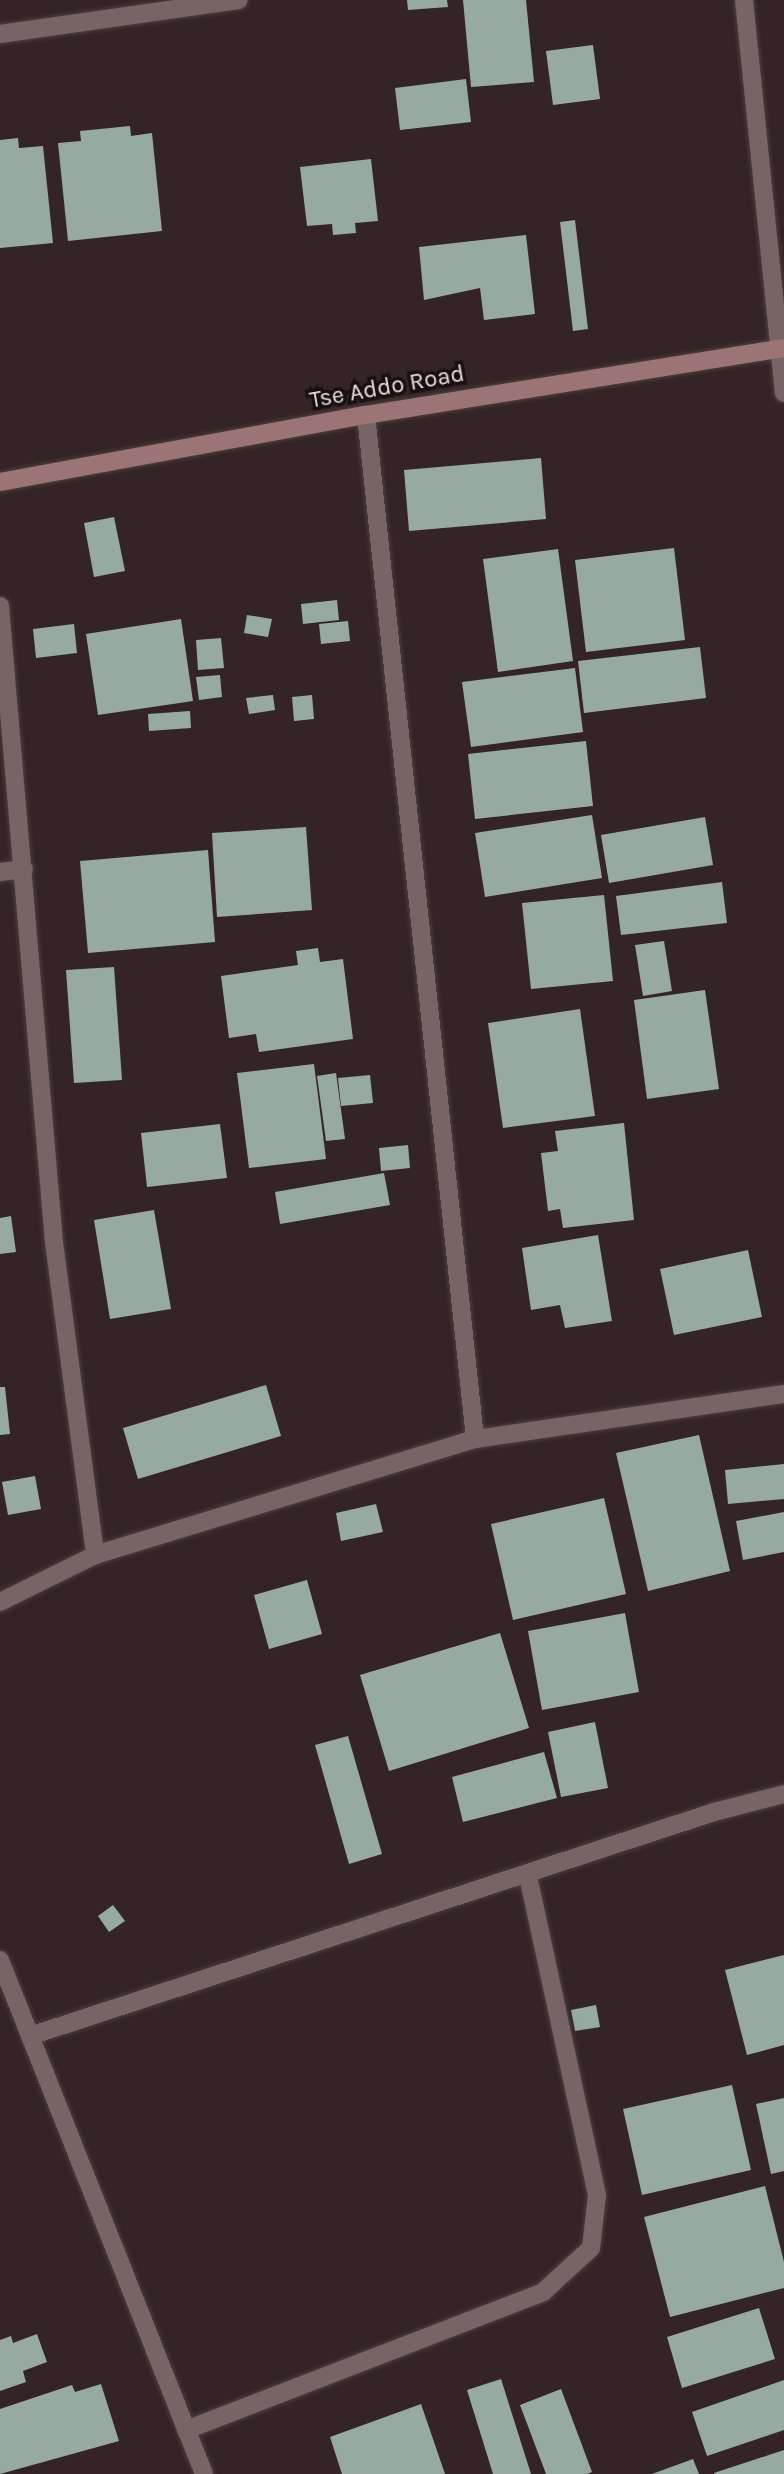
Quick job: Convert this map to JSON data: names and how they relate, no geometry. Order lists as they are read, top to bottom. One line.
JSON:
{"streets":{"street":["Tse Addo Road"]}}
